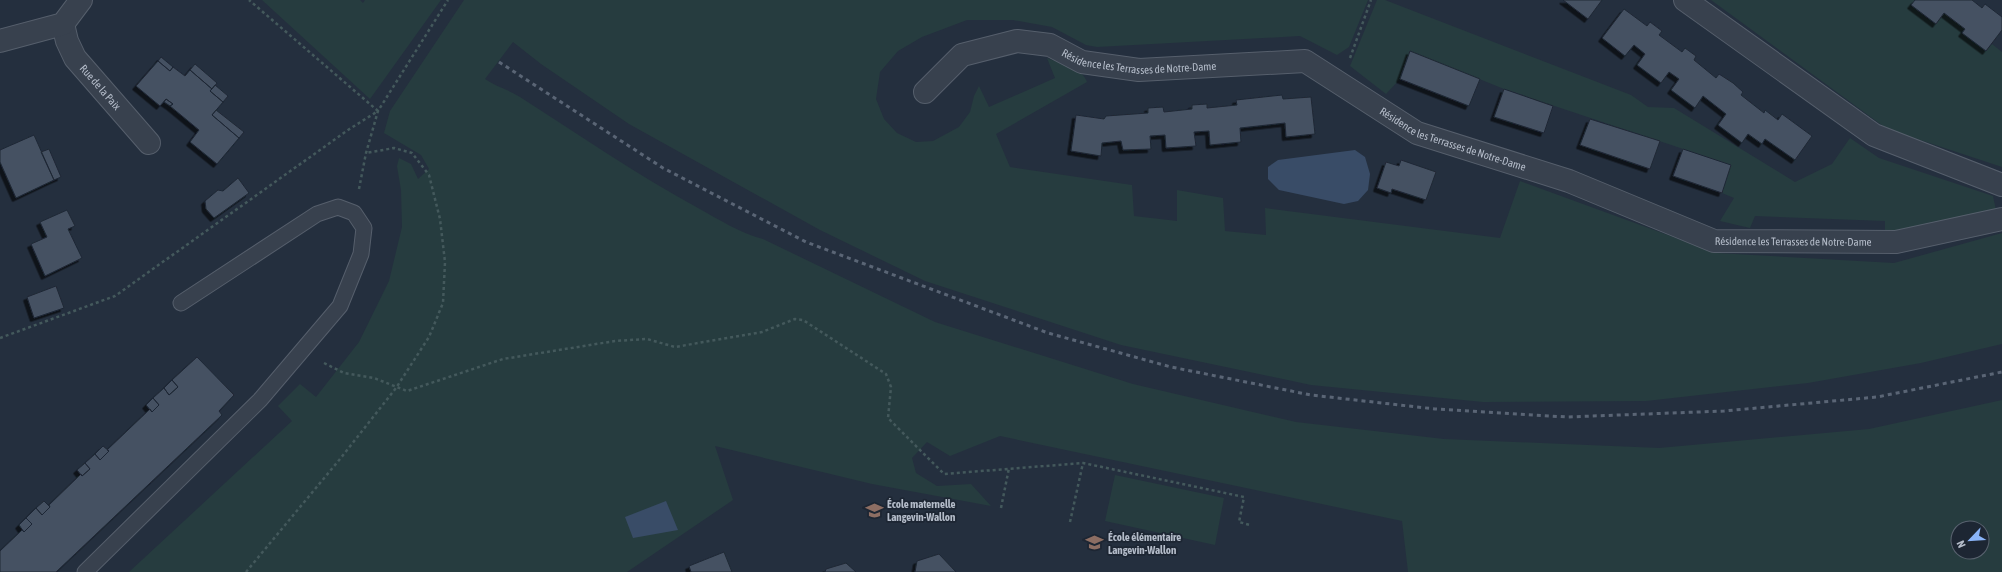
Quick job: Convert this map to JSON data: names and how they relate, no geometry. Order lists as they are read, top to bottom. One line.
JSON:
{"streets":{"street":["Résidence les Terrasses de Notre-Dame","Rue de la Paix"]},"places":{"school or university":["École maternelle Langevin-Wallon","École élémentaire Langevin-Wallon"]},"north":"bottom left"}
